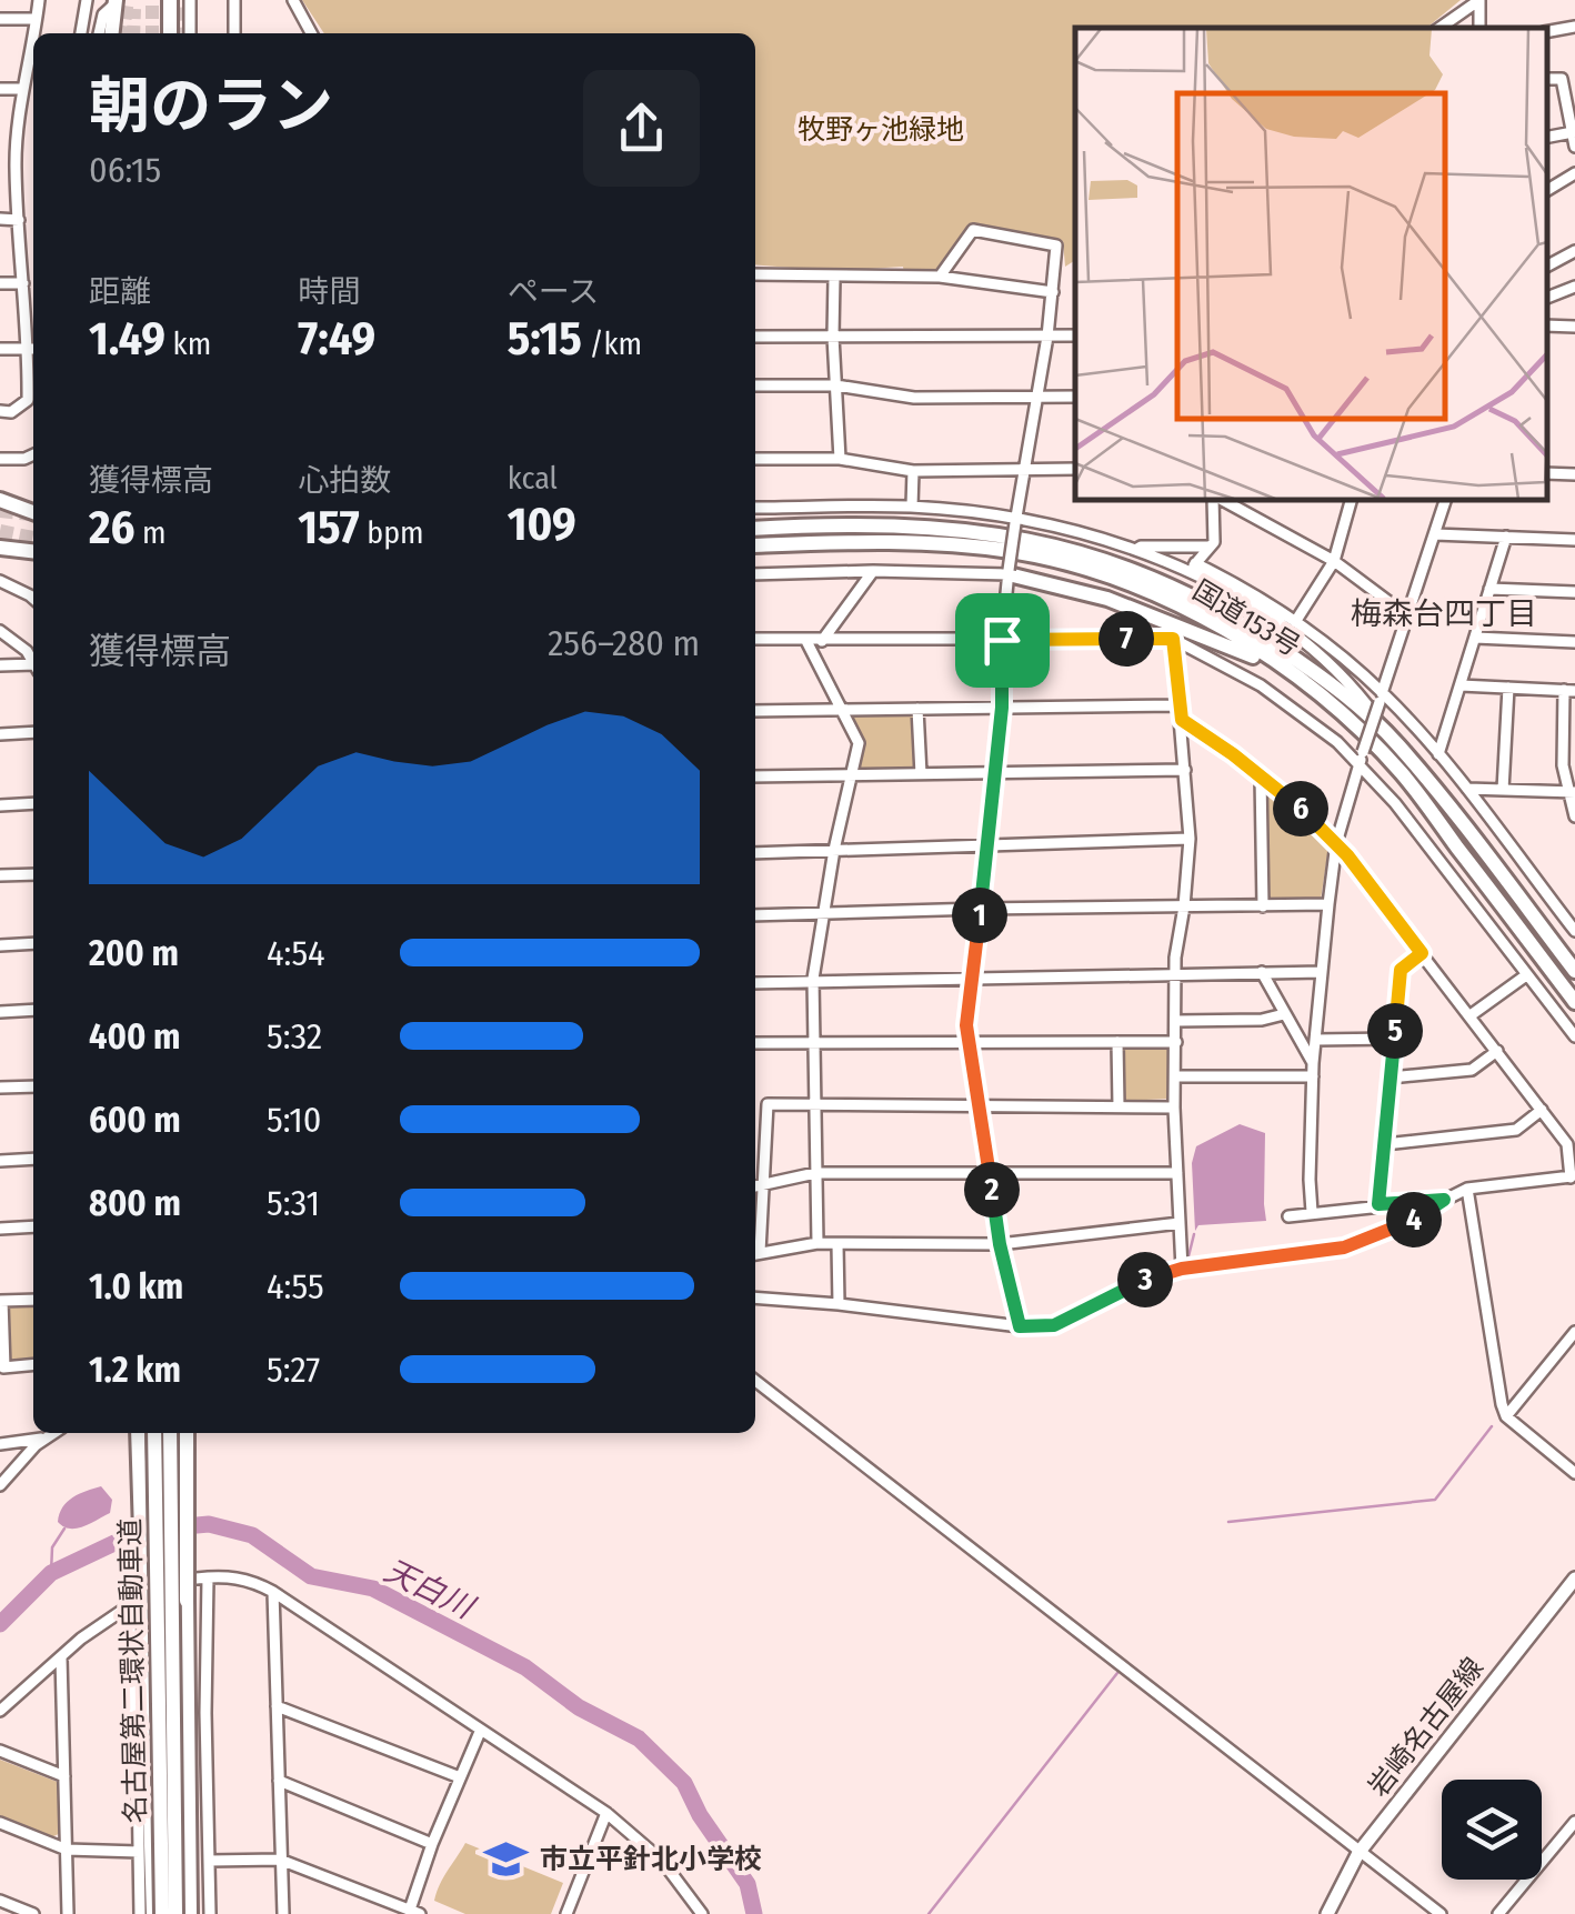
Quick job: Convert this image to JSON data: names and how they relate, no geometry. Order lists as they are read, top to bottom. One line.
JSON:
{"streets":{"highway":["国道153号","名古屋第二環状自動車道"],"main road":["岩崎名古屋線"]},"districts":["梅森台四丁目"],"water":["天白川"],"parks":["牧野ヶ池緑地"],"places":{"school or university":["市立平針北小学校"]},"page":{"heading":["朝のラン","06:15"],"stats":[["距離","1.49 km"],["時間","7:49"],["ペース","5:15 /km"],["獲得標高","26 m"],["心拍数","157 bpm"],["kcal","109"]],"chart":["獲得標高","256–280 m"],"pins":["7","6","1","5","2","4","3"],"list":[{"name":"200 m","note":"4:54"},{"name":"400 m","note":"5:32"},{"name":"600 m","note":"5:10"},{"name":"800 m","note":"5:31"},{"name":"1.0 km","note":"4:55"},{"name":"1.2 km","note":"5:27"}]}}
